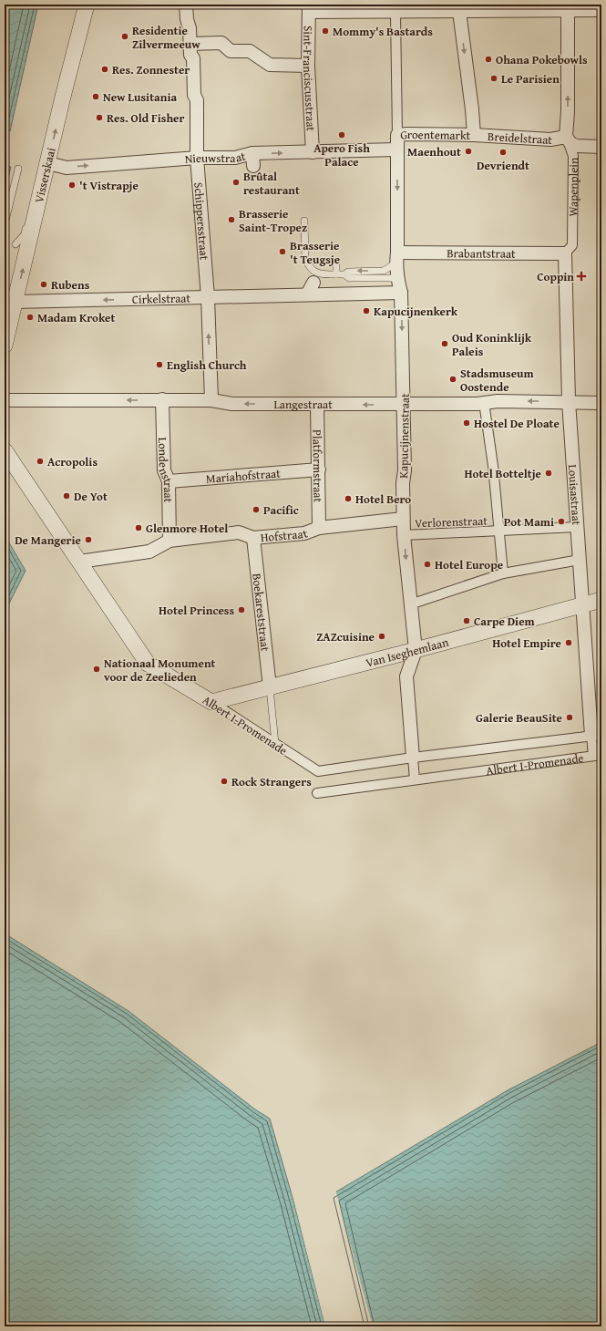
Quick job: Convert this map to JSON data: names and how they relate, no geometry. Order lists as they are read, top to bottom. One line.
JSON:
{"streets":{"street":["Sint-Franciscusstraat","Groentemarkt","Breidelstraat","Nieuwstraat","Visserskaai","Wapenplein","Schippersstraat","Brabantstraat","Cirkelstraat","Langestraat","Kapucijnenstraat","Platformstraat","Londenstraat","Mariahofstraat","Louisastraat","Verlorenstraat","Hofstraat","Boekareststraat","Van Iseghemlaan","Albert I-Promenade"]},"crossings":[["Sint-Franciscusstraat","Nieuwstraat"],["Groentemarkt","Breidelstraat"],["Groentemarkt","Kapucijnenstraat"],["Breidelstraat","Wapenplein"],["Nieuwstraat","Visserskaai"],["Nieuwstraat","Schippersstraat"],["Nieuwstraat","Kapucijnenstraat"],["Visserskaai","Cirkelstraat"],["Wapenplein","Brabantstraat"],["Wapenplein","Louisastraat"],["Schippersstraat","Cirkelstraat"],["Schippersstraat","Langestraat"],["Brabantstraat","Kapucijnenstraat"],["Brabantstraat","Louisastraat"],["Cirkelstraat","Kapucijnenstraat"],["Langestraat","Kapucijnenstraat"],["Langestraat","Platformstraat"],["Langestraat","Londenstraat"],["Langestraat","Louisastraat"],["Kapucijnenstraat","Verlorenstraat"],["Kapucijnenstraat","Hofstraat"],["Kapucijnenstraat","Van Iseghemlaan"],["Kapucijnenstraat","Albert I-Promenade"],["Platformstraat","Mariahofstraat"],["Platformstraat","Hofstraat"],["Londenstraat","Mariahofstraat"],["Londenstraat","Hofstraat"],["Louisastraat","Verlorenstraat"],["Louisastraat","Van Iseghemlaan"],["Louisastraat","Albert I-Promenade"],["Hofstraat","Boekareststraat"],["Hofstraat","Albert I-Promenade"],["Boekareststraat","Van Iseghemlaan"],["Van Iseghemlaan","Albert I-Promenade"]],"one_way":["Visserskaai","Cirkelstraat","Langestraat","Kapucijnenstraat"],"places":{"other":["Mommy's Bastards","Residentie Zilvermeeuw","Ohana Pokebowls","Res. Zonnester","Le Parisien","New Lusitania","Res. Old Fisher","Apero Fish Palace","Maenhout","Devriendt","Brûtal restaurant","'t Vistrapje","Brasserie Saint-Tropez","Brasserie 't Teugsje","Rubens","Kapucijnenkerk","Madam Kroket","Oud Koninklijk Paleis","English Church","Stadsmuseum Oostende","Hostel De Ploate","Acropolis","Hotel Botteltje","De Yot","Hotel Bero","Pacific","Pot Mami","Glenmore Hotel","De Mangerie","Hotel Europe","Hotel Princess","Carpe Diem","ZAZcuisine","Hotel Empire","Nationaal Monument voor de Zeelieden","Galerie BeauSite","Rock Strangers"],"health":["Coppin"]}}
